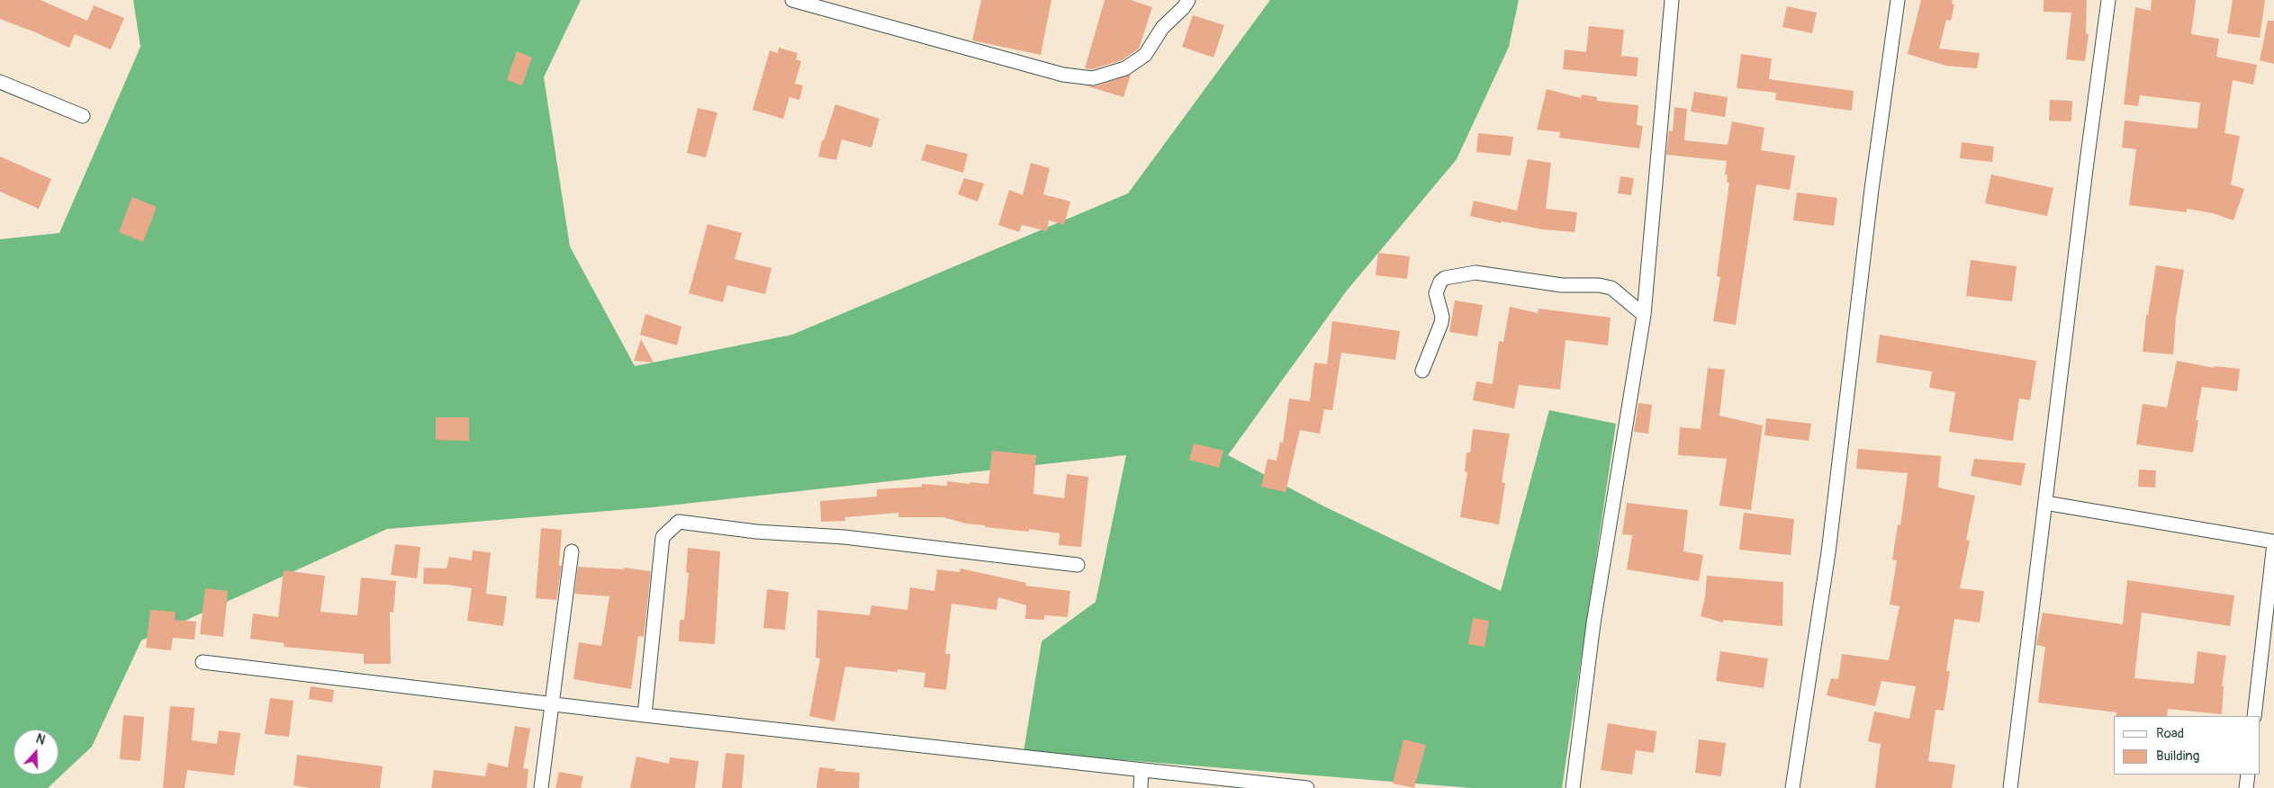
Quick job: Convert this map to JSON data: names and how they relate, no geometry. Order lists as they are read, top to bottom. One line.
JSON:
{"legend":["Road","Building"],"north":"top"}
